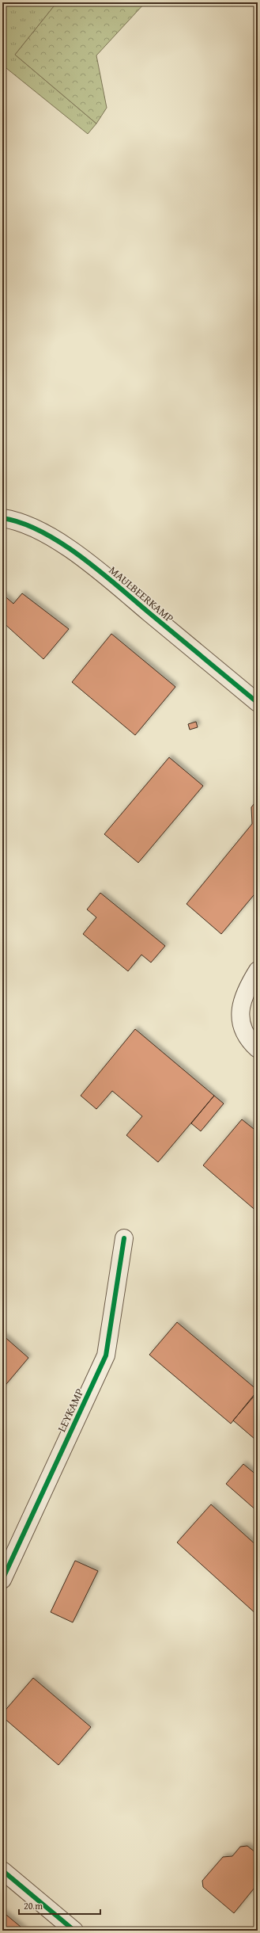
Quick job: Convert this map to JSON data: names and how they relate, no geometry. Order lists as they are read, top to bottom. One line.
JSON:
{"streets":{"street":["MAULBEERKAMP","LEYKAMP"]},"scale_bar":"20 m"}
